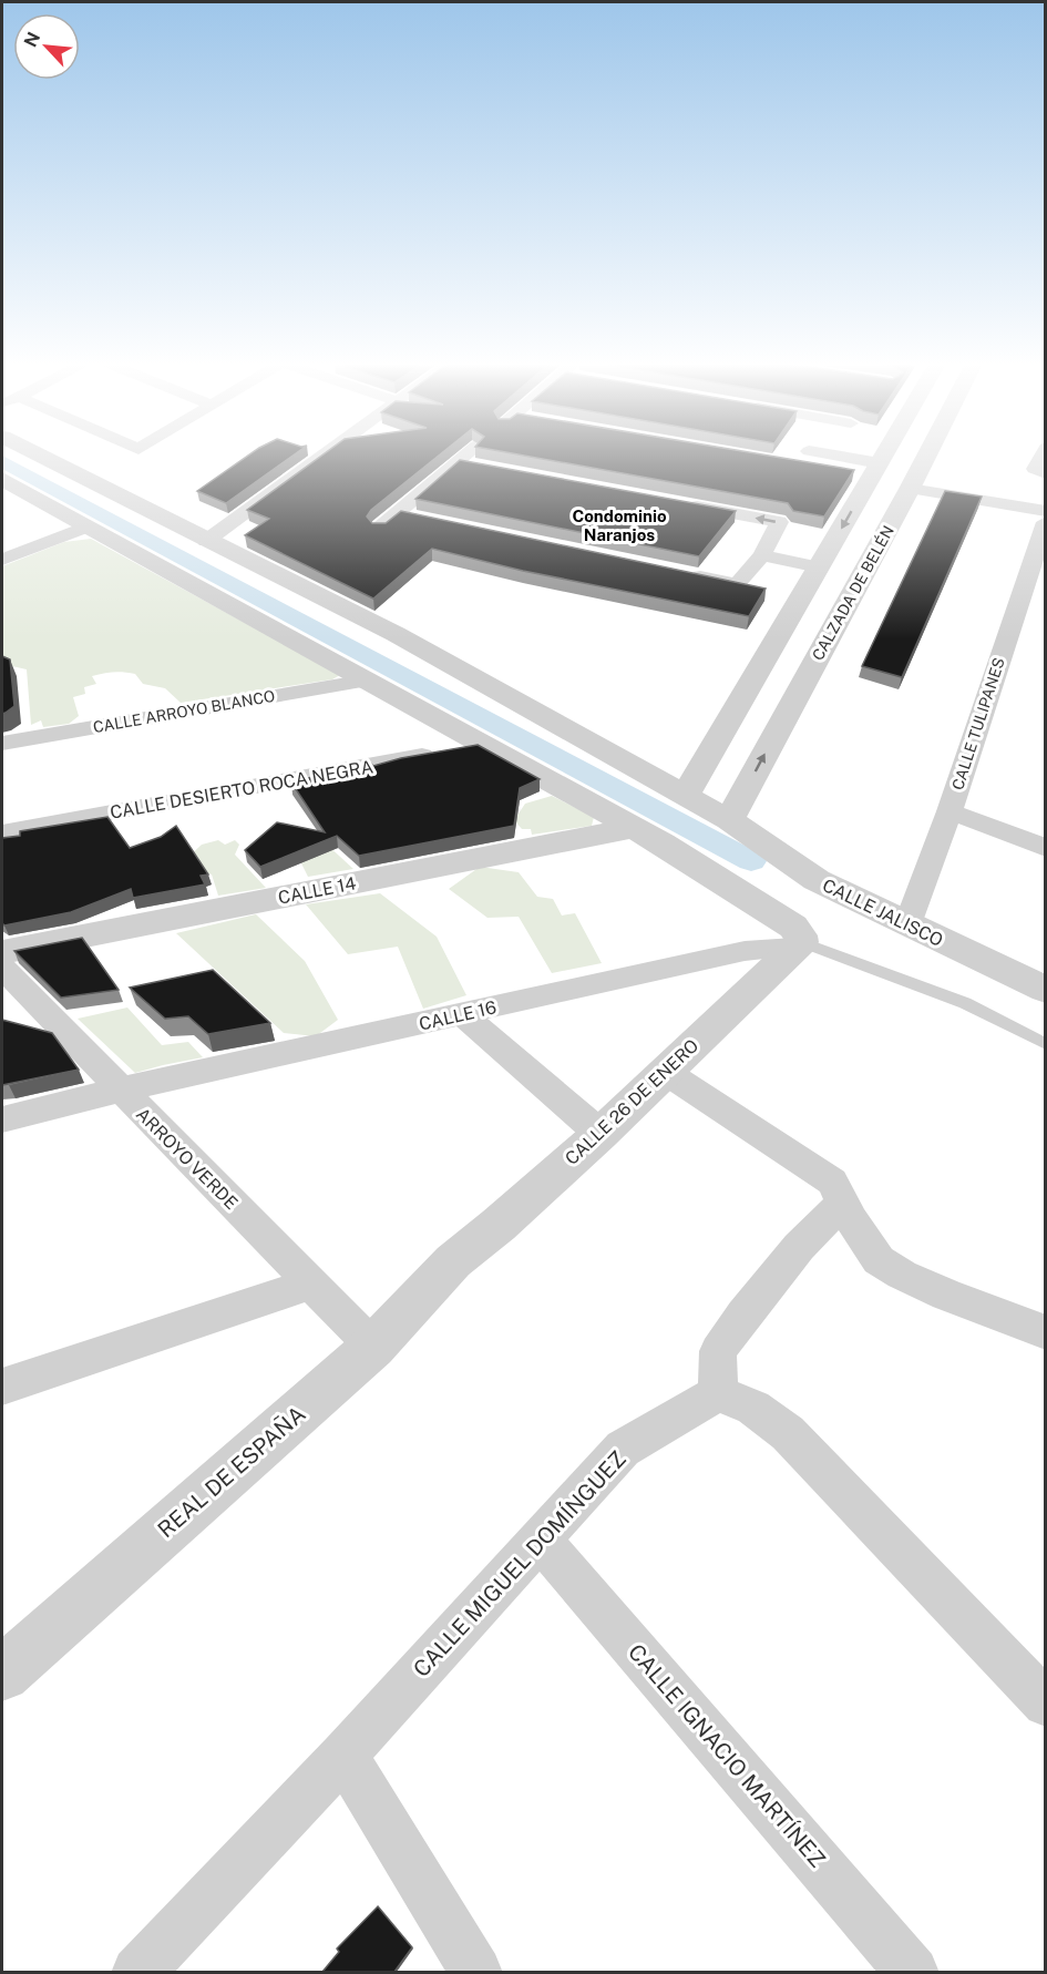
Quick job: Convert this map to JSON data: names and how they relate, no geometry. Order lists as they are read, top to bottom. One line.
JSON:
{"streets":{"street":["CALZADA DE BELÉN","CALLE ARROYO BLANCO","CALLE TULIPANES","CALLE DESIERTO ROCA NEGRA","CALLE 14","CALLE JALISCO","CALLE 16","CALLE 26 DE ENERO","ARROYO VERDE","REAL DE ESPAÑA","CALLE MIGUEL DOMÍNGUEZ","CALLE IGNACIO MARTÍNEZ"]},"crossings":[["CALZADA DE BELÉN","CALLE JALISCO"],["CALLE TULIPANES","CALLE JALISCO"],["CALLE 16","CALLE 26 DE ENERO"],["CALLE 16","ARROYO VERDE"],["CALLE 26 DE ENERO","REAL DE ESPAÑA"],["ARROYO VERDE","REAL DE ESPAÑA"],["CALLE MIGUEL DOMÍNGUEZ","CALLE IGNACIO MARTÍNEZ"]],"districts":["Condominio Naranjos"],"north":"top left"}
